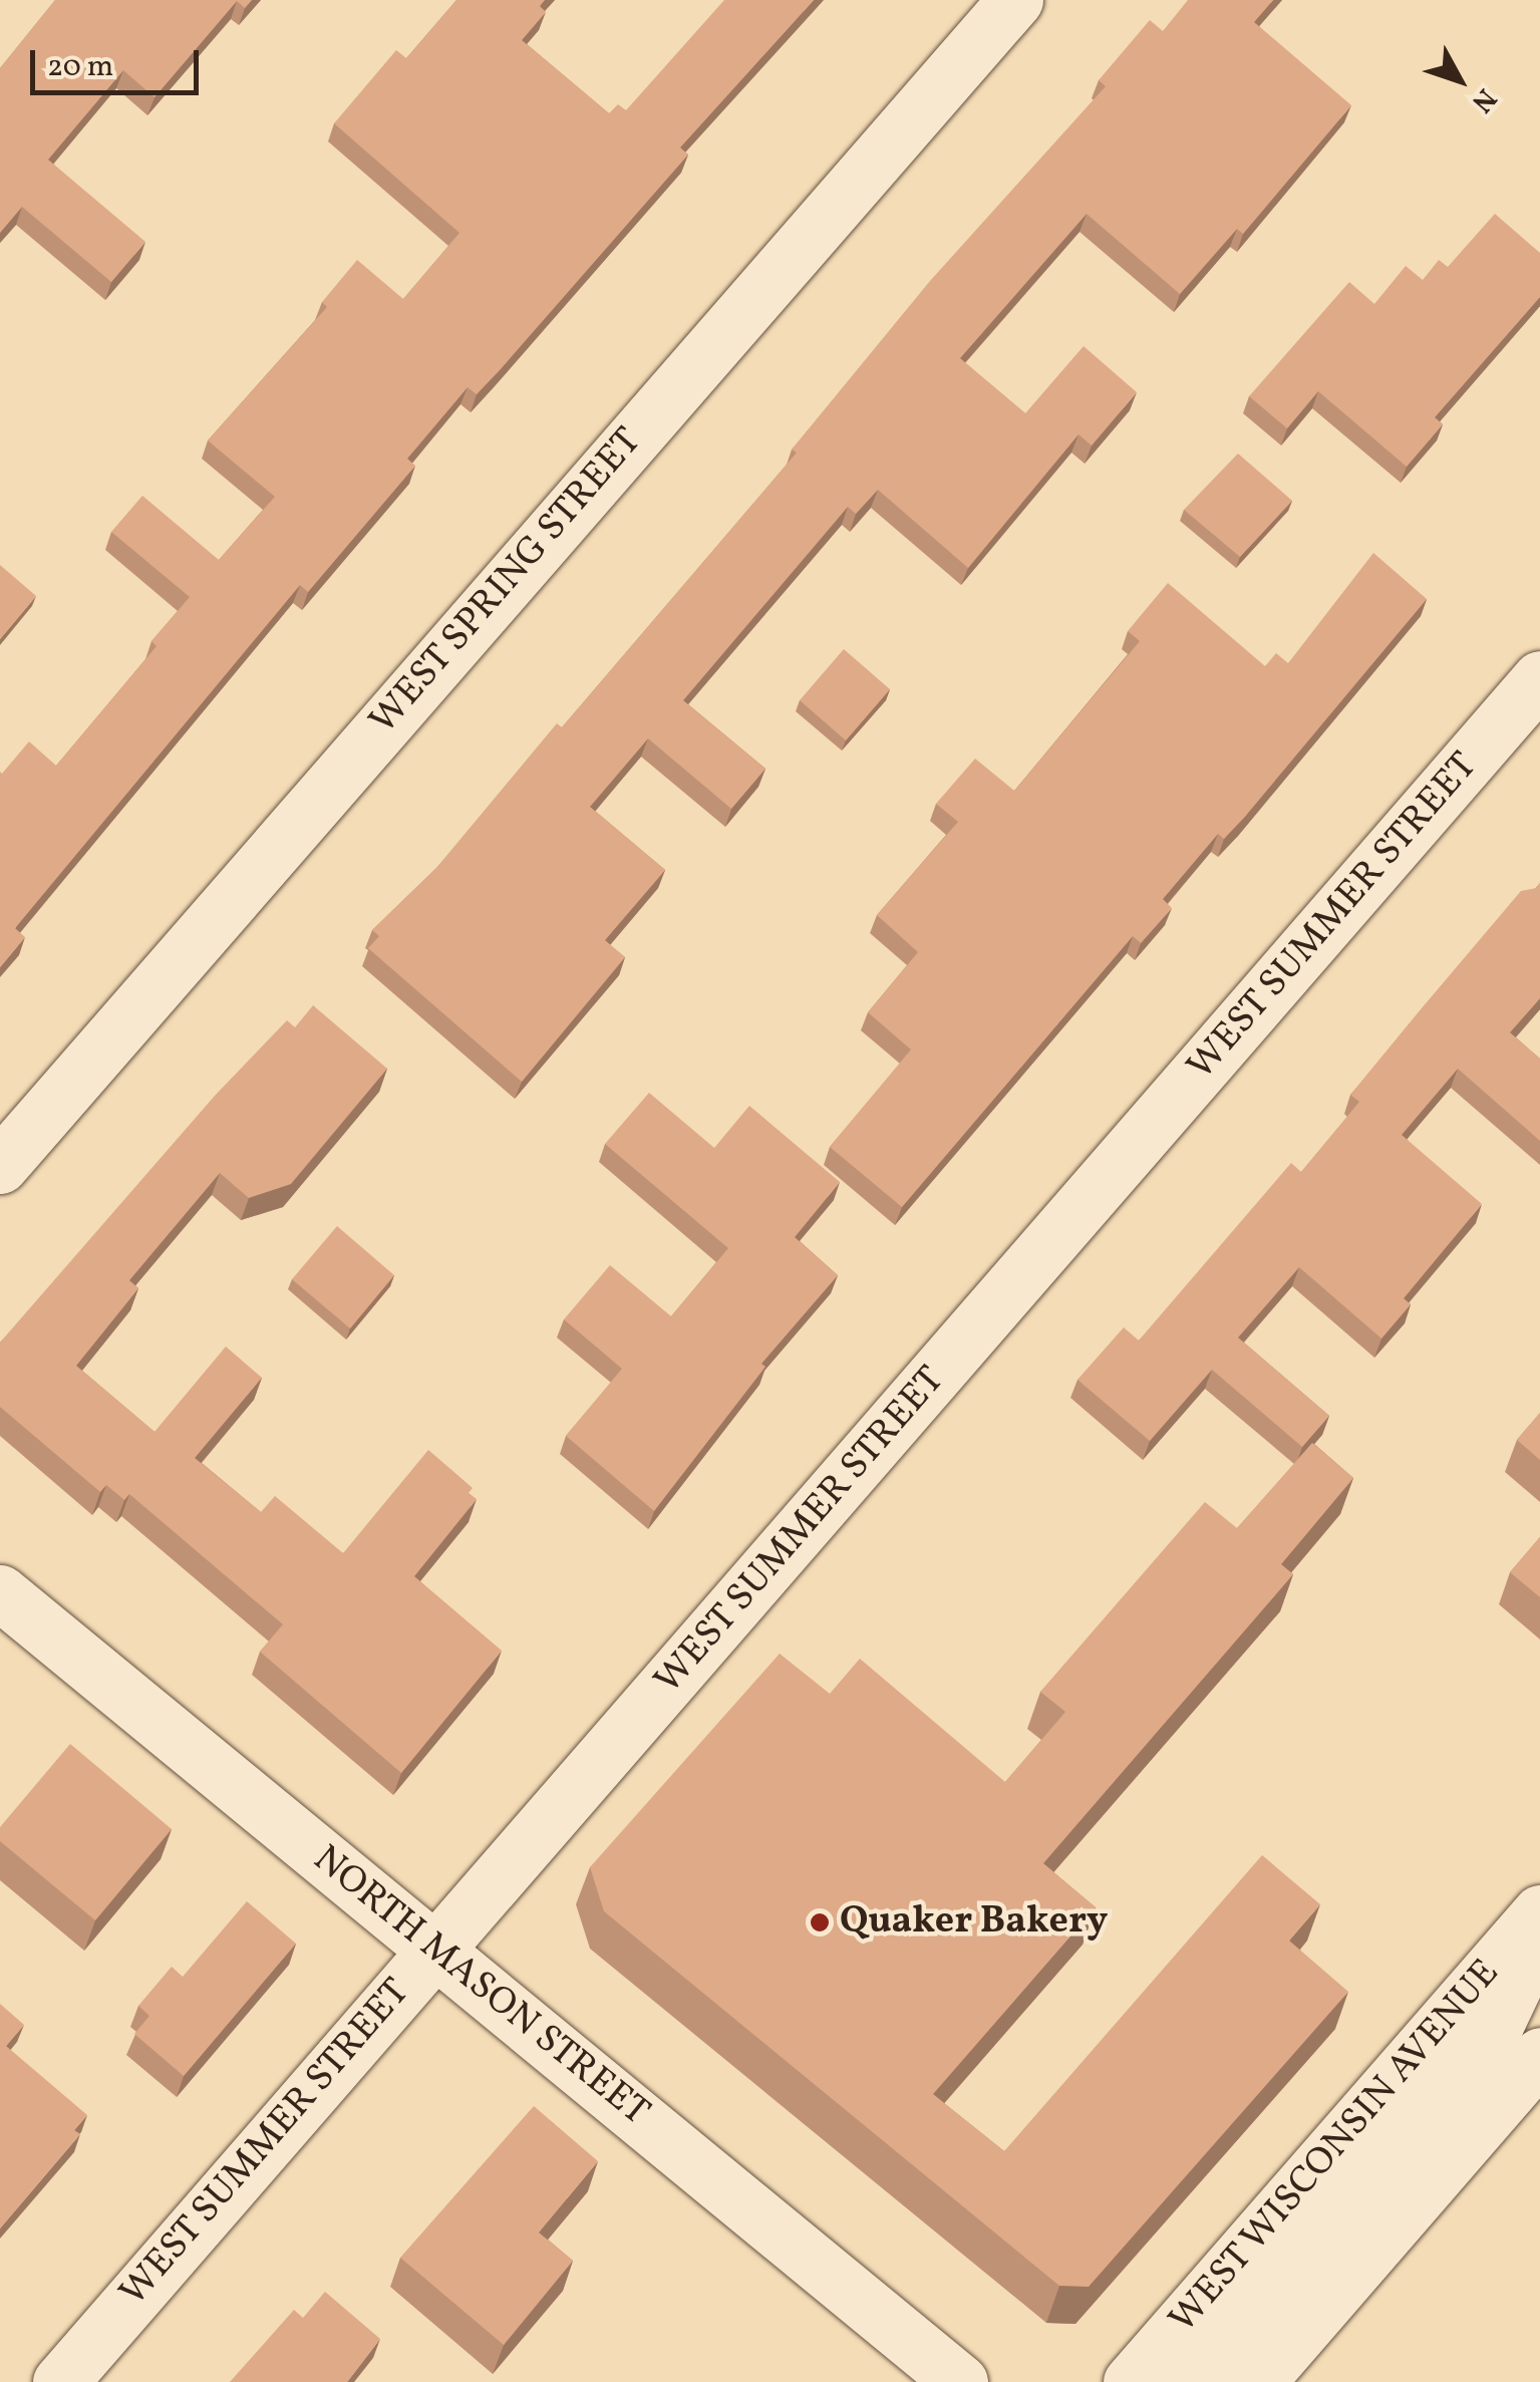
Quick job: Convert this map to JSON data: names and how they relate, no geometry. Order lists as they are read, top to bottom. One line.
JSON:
{"streets":{"street":["WEST SPRING STREET","WEST SUMMER STREET","NORTH MASON STREET","WEST WISCONSIN AVENUE"]},"crossings":[["WEST SUMMER STREET","NORTH MASON STREET"]],"places":["Quaker Bakery"],"scale_bar":"20 m","north":"bottom right"}
